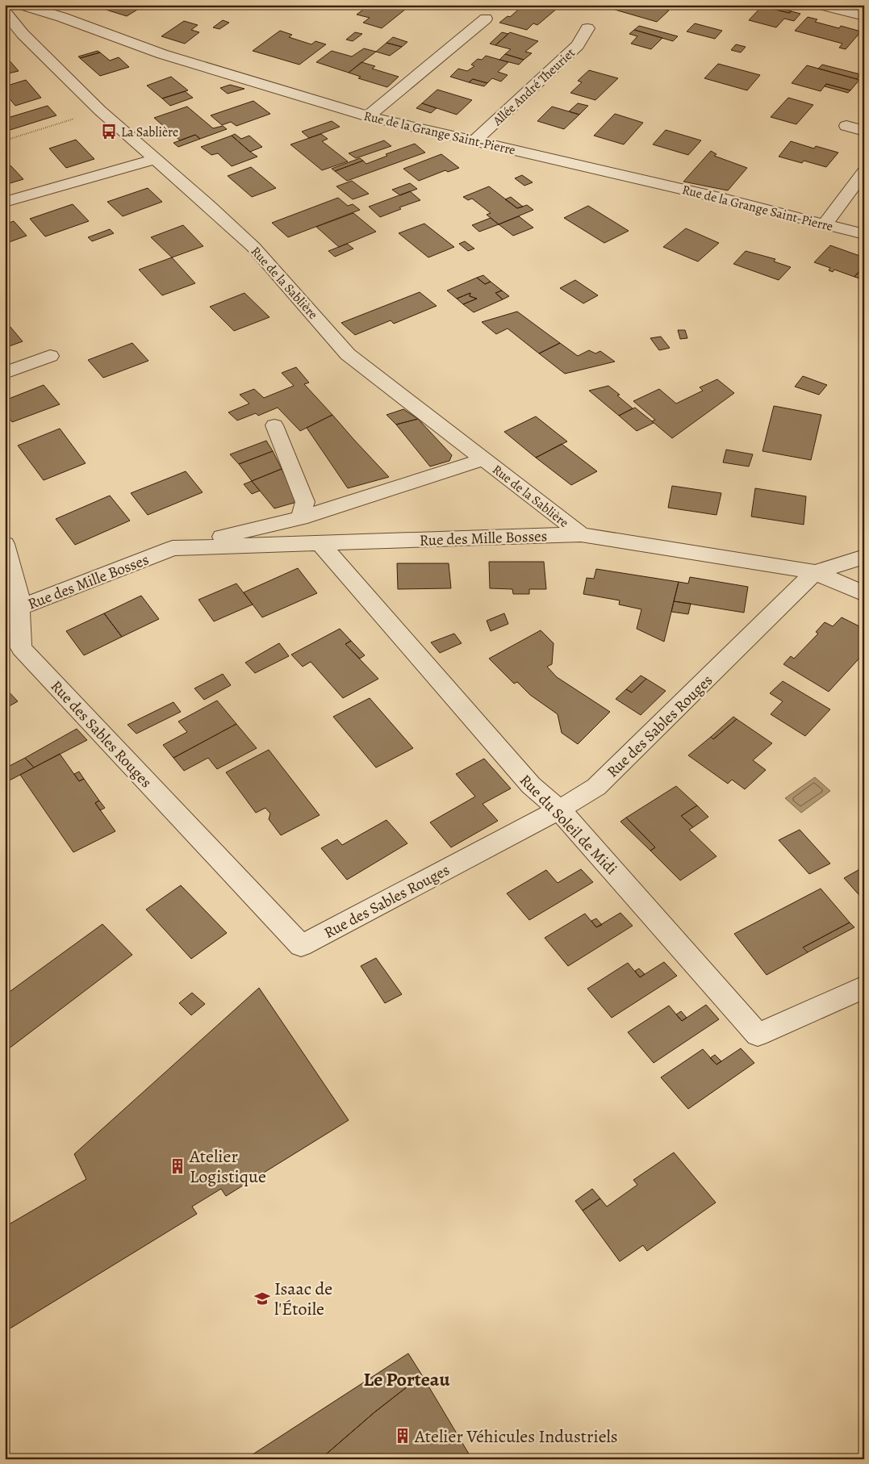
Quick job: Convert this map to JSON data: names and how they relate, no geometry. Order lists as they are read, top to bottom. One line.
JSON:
{"streets":{"street":["Allée André Theuriet","Rue de la Grange Saint-Pierre","Rue de la Sablière","Rue des Mille Bosses","Rue des Sables Rouges","Rue du Soleil de Midi"]},"crossings":[["Allée André Theuriet","Rue de la Grange Saint-Pierre"],["Rue de la Sablière","Rue des Mille Bosses"],["Rue des Mille Bosses","Rue des Sables Rouges"],["Rue des Mille Bosses","Rue du Soleil de Midi"],["Rue des Sables Rouges","Rue du Soleil de Midi"]],"districts":["Le Porteau"],"places":{"bus stop":["La Sablière"],"building":["Atelier Logistique","Atelier Véhicules Industriels"],"school or university":["Isaac de l'Étoile"]}}
